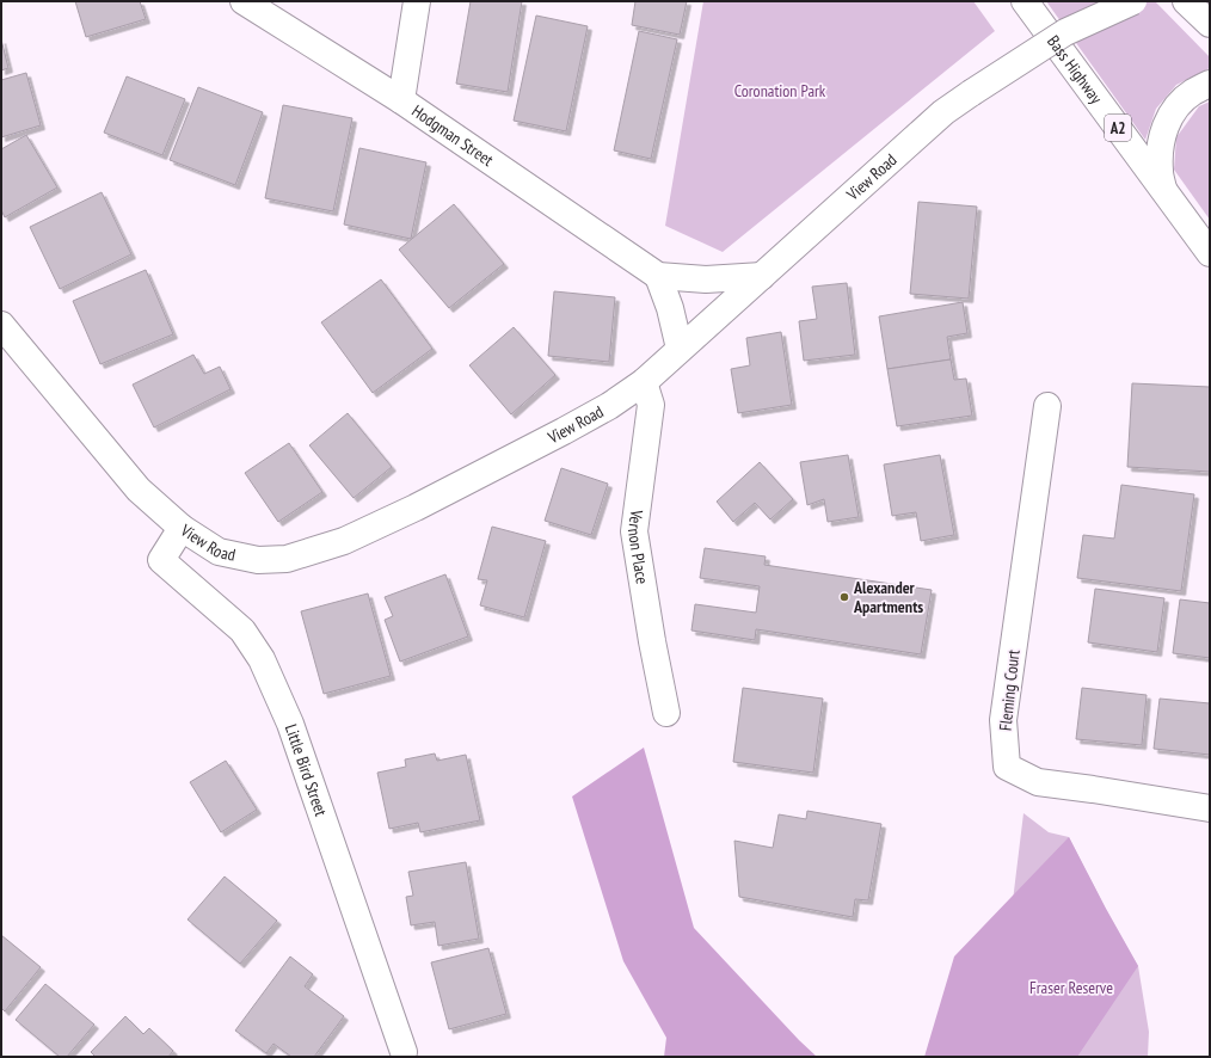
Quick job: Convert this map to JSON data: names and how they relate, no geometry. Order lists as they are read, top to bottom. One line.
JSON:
{"streets":{"main road":["Bass Highway","A2","Hodgman Street","View Road","Vernon Place","Fleming Court","Little Bird Street"]},"crossings":[["View Road","Vernon Place"],["View Road","Little Bird Street"]],"parks":["Coronation Park","Fraser Reserve"],"places":["Alexander Apartments"]}
